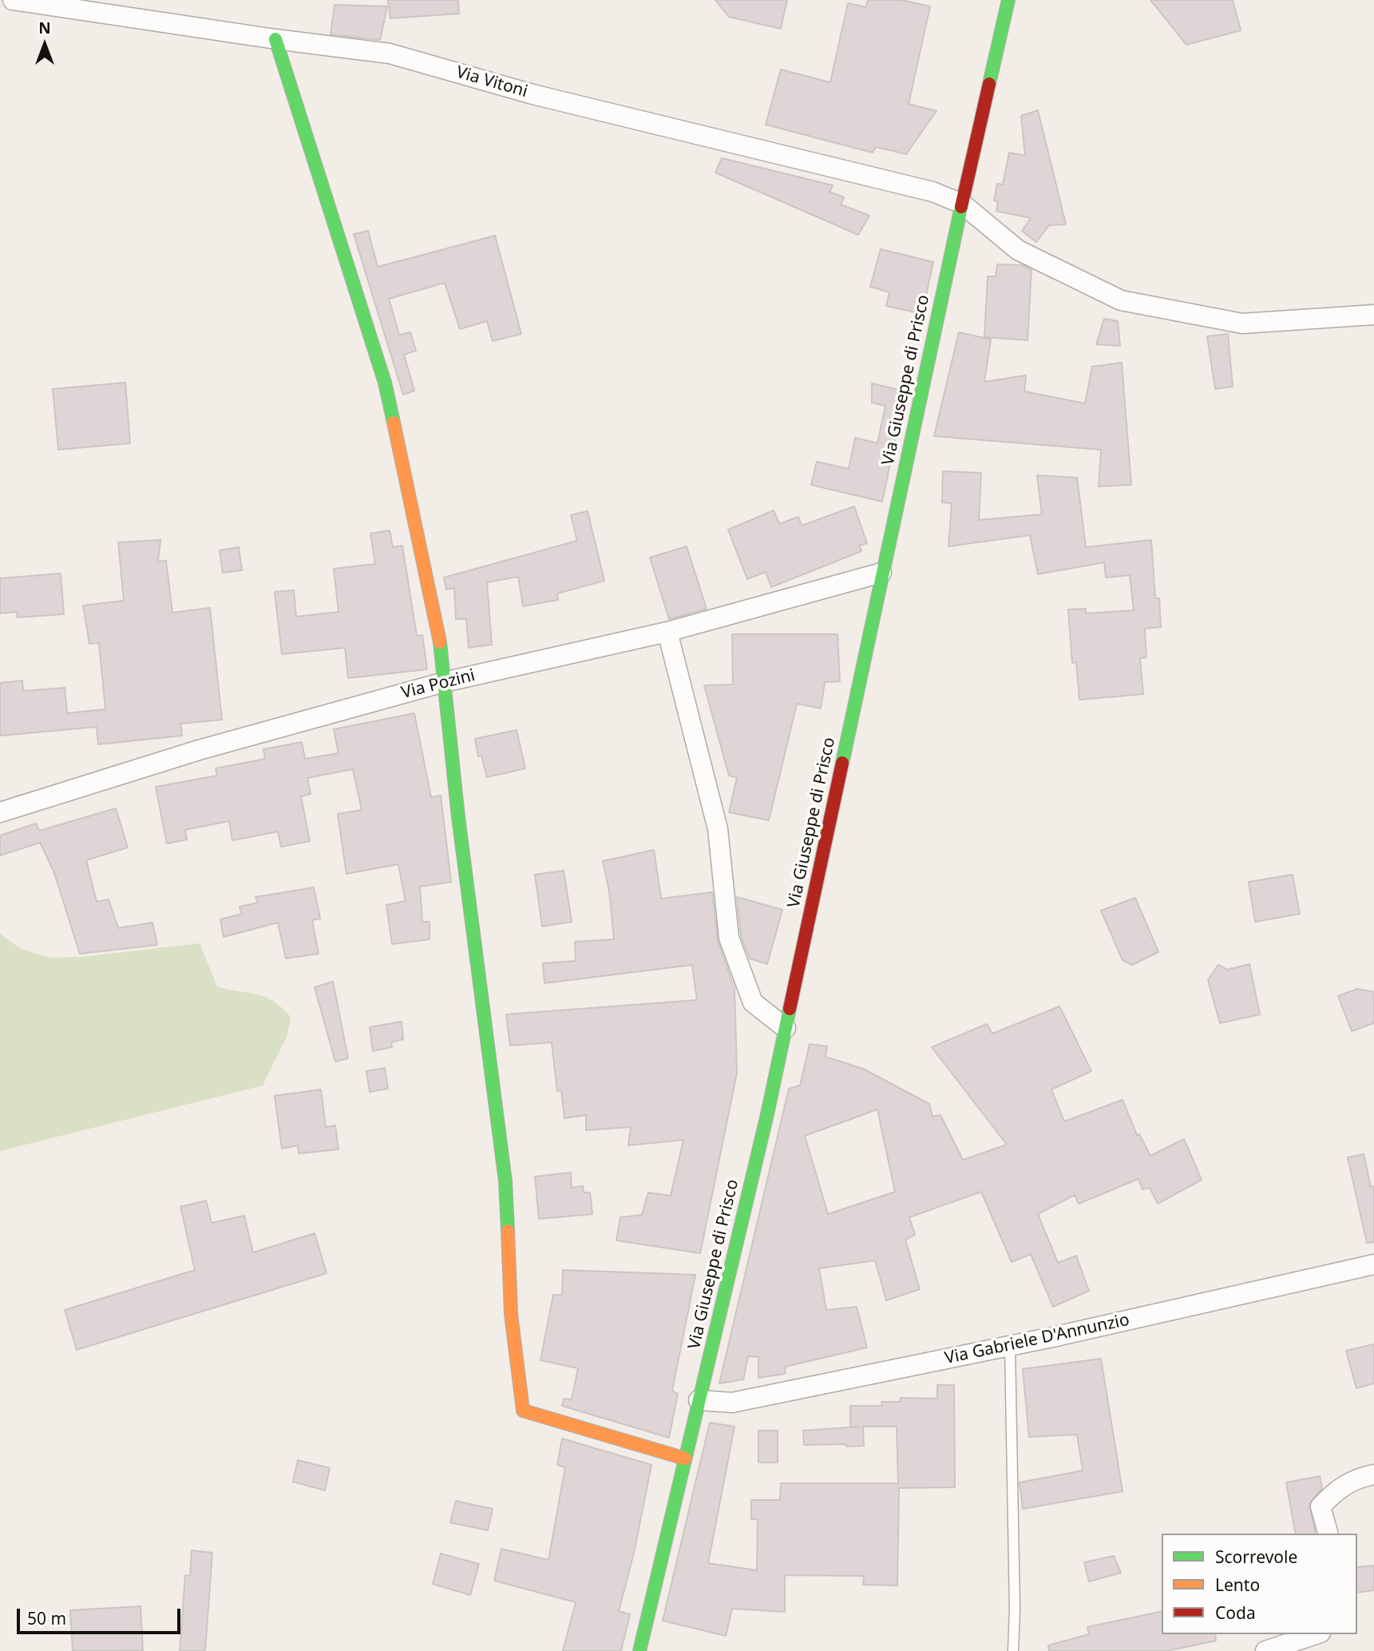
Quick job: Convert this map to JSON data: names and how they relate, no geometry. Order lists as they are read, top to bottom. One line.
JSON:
{"streets":{"main road":["Via Giuseppe di Prisco"],"street":["Via Vitoni","Via Pozini","Via Gabriele D'Annunzio"]},"crossings":[["Via Vitoni","Via Giuseppe di Prisco"],["Via Giuseppe di Prisco","Via Pozini"],["Via Giuseppe di Prisco","Via Gabriele D'Annunzio"]],"legend":["Scorrevole","Lento","Coda"],"scale_bar":"50 m","north":"top"}
